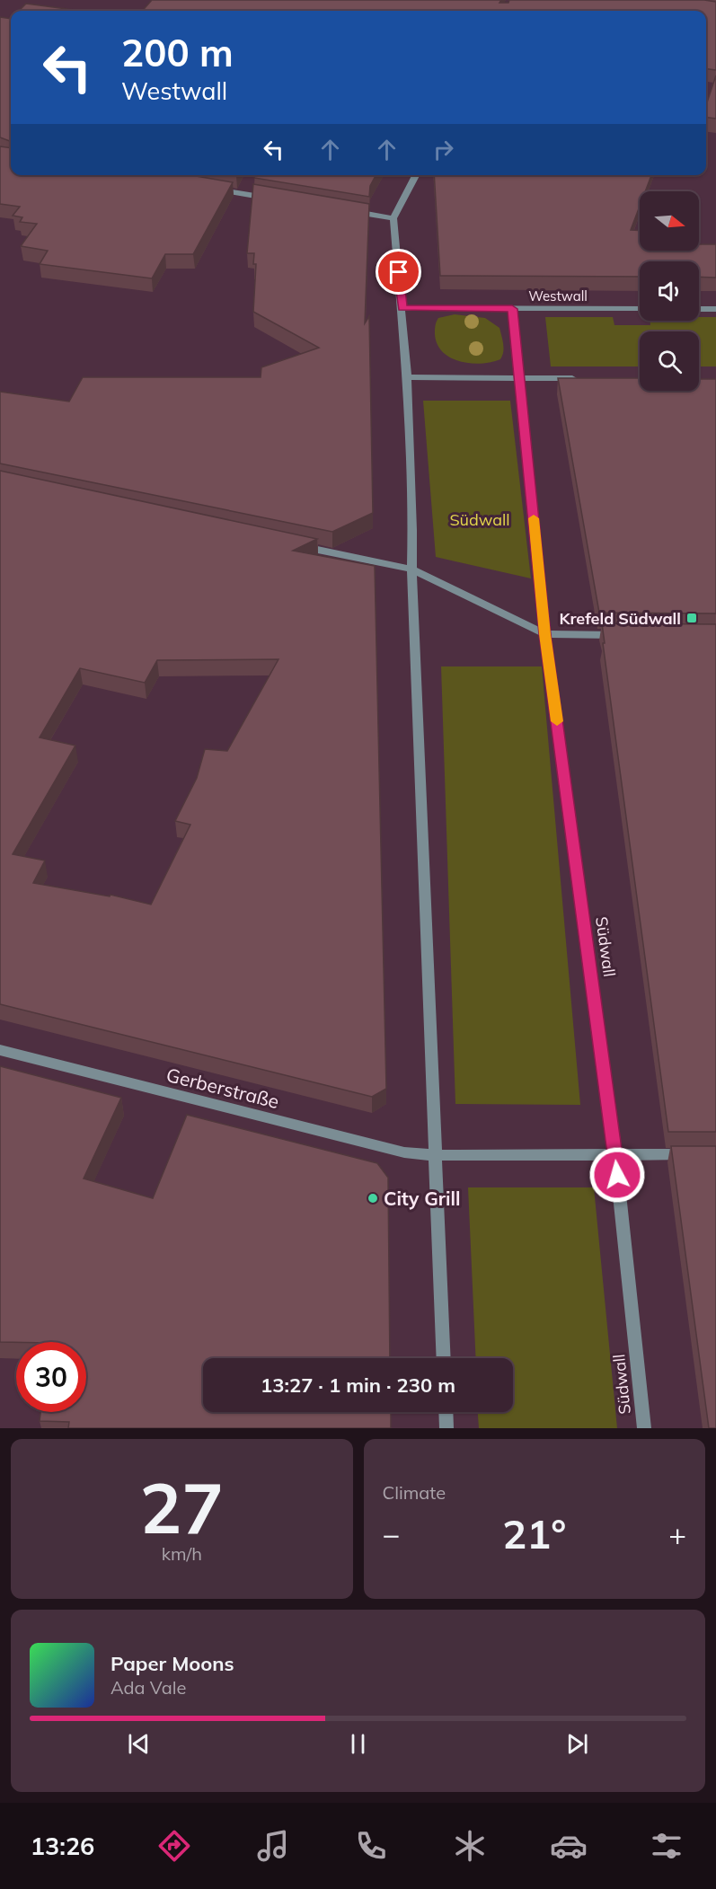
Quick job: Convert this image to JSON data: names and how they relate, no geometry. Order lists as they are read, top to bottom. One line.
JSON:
{"streets":{"street":["Westwall","Südwall","Gerberstraße"]},"crossings":[["Westwall","Südwall"],["Südwall","Gerberstraße"]],"parks":["Südwall"],"places":{"transit":["Krefeld Südwall"],"other":["City Grill"]},"north":"right","page":{"turn":["200 m","Westwall"],"limit":"30","trip":"13:27 · 1 min · 230 m","tile":[["27","km/h"],"Climate"],"heat":["−","21°","+"],"song":["Paper Moons","Ada Vale"],"tabs":"13:26"}}
